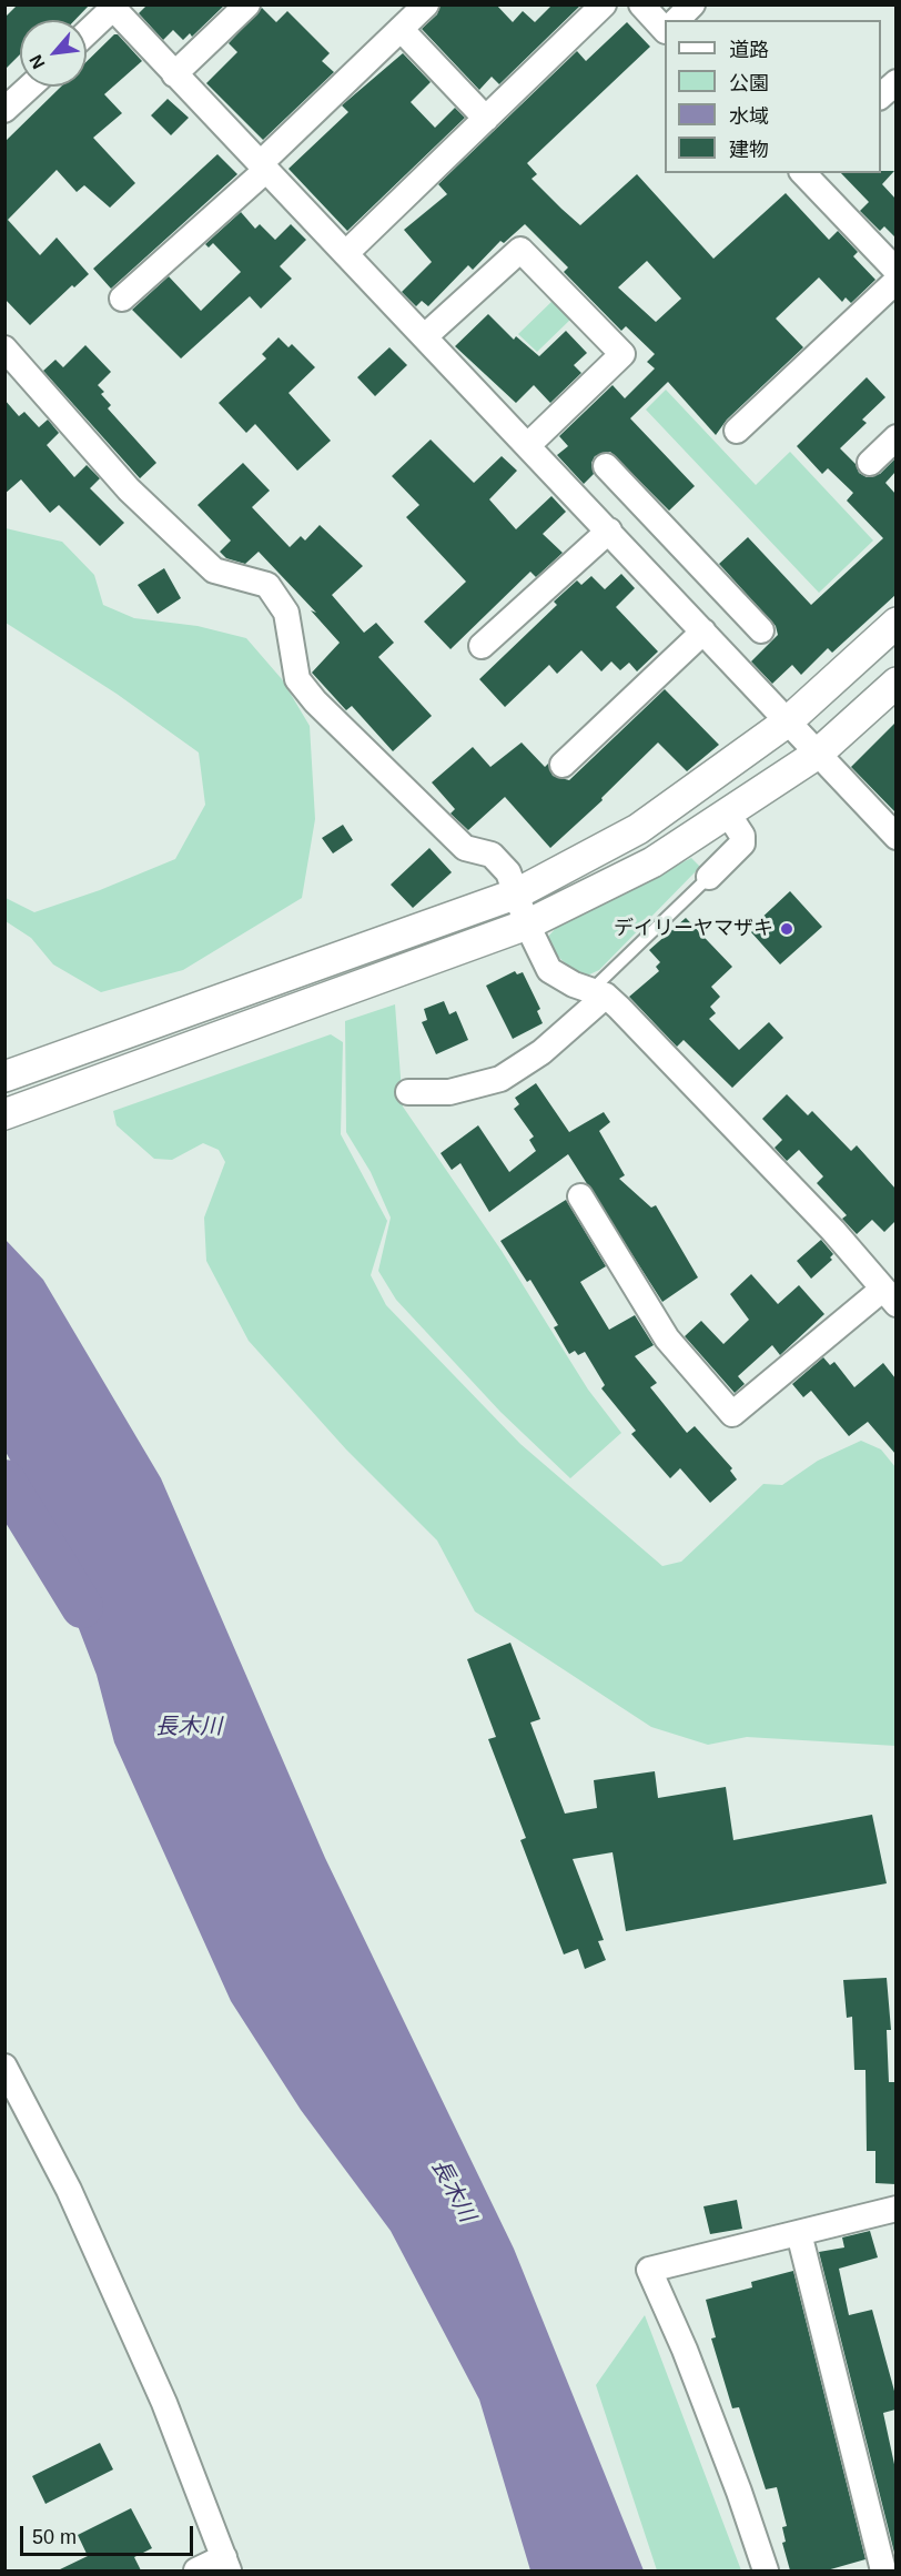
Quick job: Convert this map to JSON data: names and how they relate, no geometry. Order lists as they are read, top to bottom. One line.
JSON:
{"water":["長木川"],"places":["デイリーヤマザキ"],"legend":["道路","公園","水域","建物"],"scale_bar":"50 m","north":"bottom left"}
